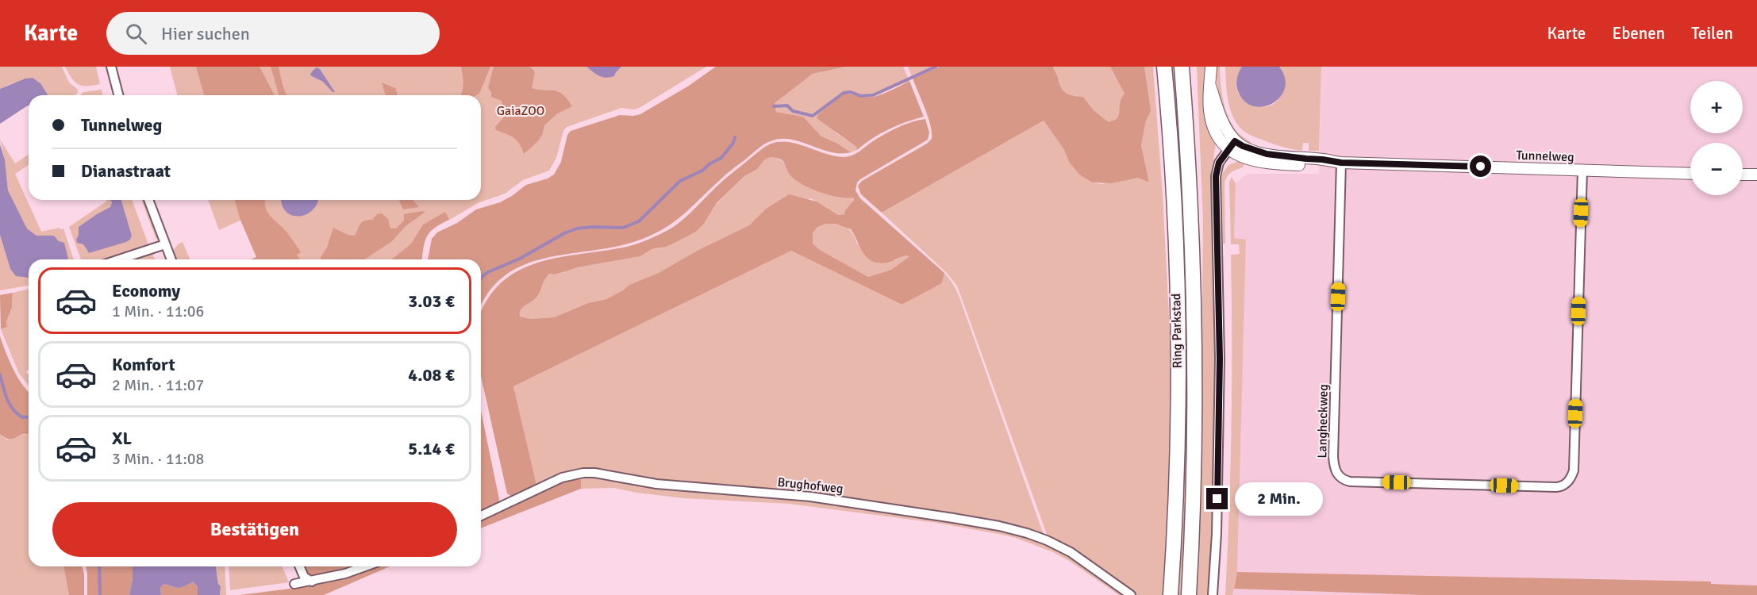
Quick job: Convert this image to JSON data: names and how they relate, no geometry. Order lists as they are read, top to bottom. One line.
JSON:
{"streets":{"highway":["Ring Parkstad"],"street":["Tunnelweg","Langheckweg","Brughofweg"]},"crossings":[["Tunnelweg","Langheckweg"]],"parks":["GaiaZOO"],"page":{"header":"Karte","search":"Hier suchen","nav":["Karte","Ebenen","Teilen"],"map_buttons":["+","−"],"banner":["Tunnelweg","Dianastraat"],"list":[{"name":"Economy","note":"1 Min. · 11:06","value":"3.03 €"},{"name":"Komfort","note":"2 Min. · 11:07","value":"4.08 €"},{"name":"XL","note":"3 Min. · 11:08","value":"5.14 €"}],"bubble":"2 Min.","buttons":"Bestätigen"}}
